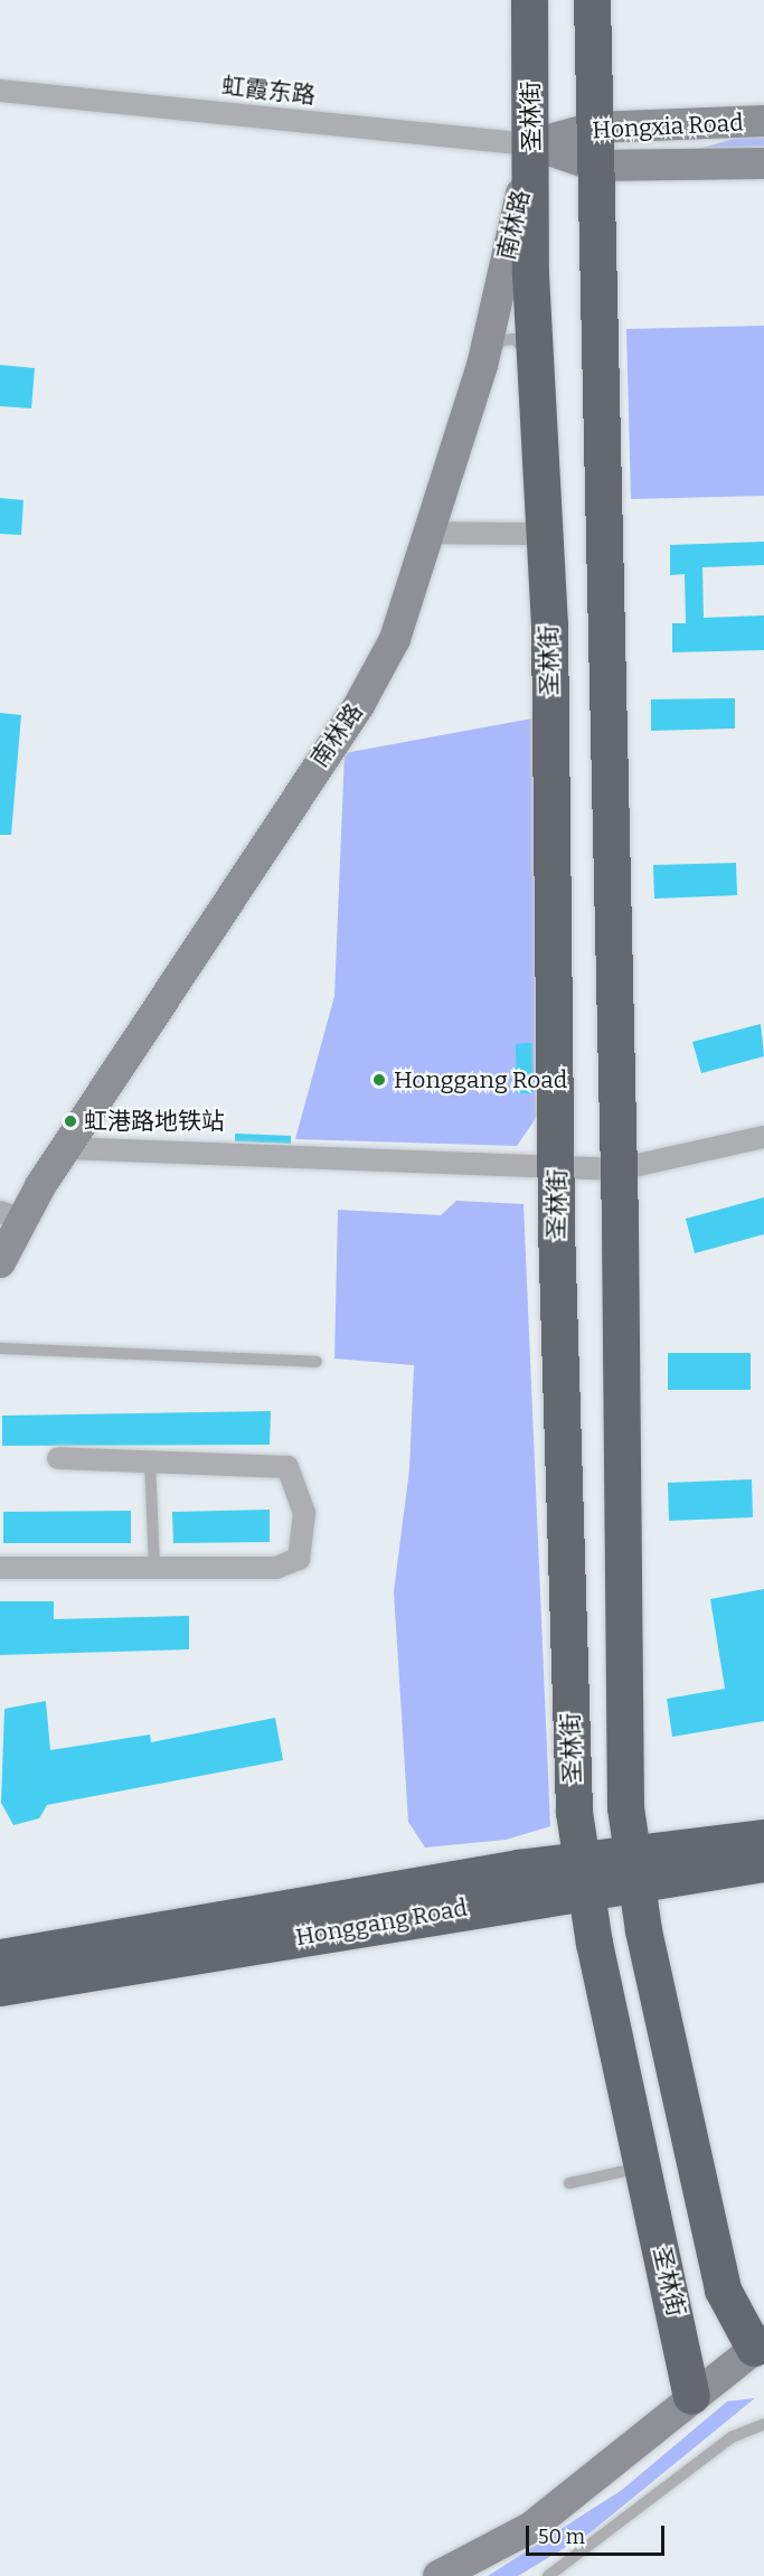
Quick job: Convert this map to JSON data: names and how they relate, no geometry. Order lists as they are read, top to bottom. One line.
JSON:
{"streets":{"highway":["圣林街","Honggang Road"],"street":["虹霞东路","Hongxia Road","南林路"]},"crossings":[["虹霞东路","圣林街"],["虹霞东路","Hongxia Road"],["虹霞东路","南林路"],["圣林街","Hongxia Road"],["圣林街","南林路"],["圣林街","Honggang Road"],["Hongxia Road","南林路"]],"places":["Honggang Road","虹港路地铁站"],"scale_bar":"50 m"}
